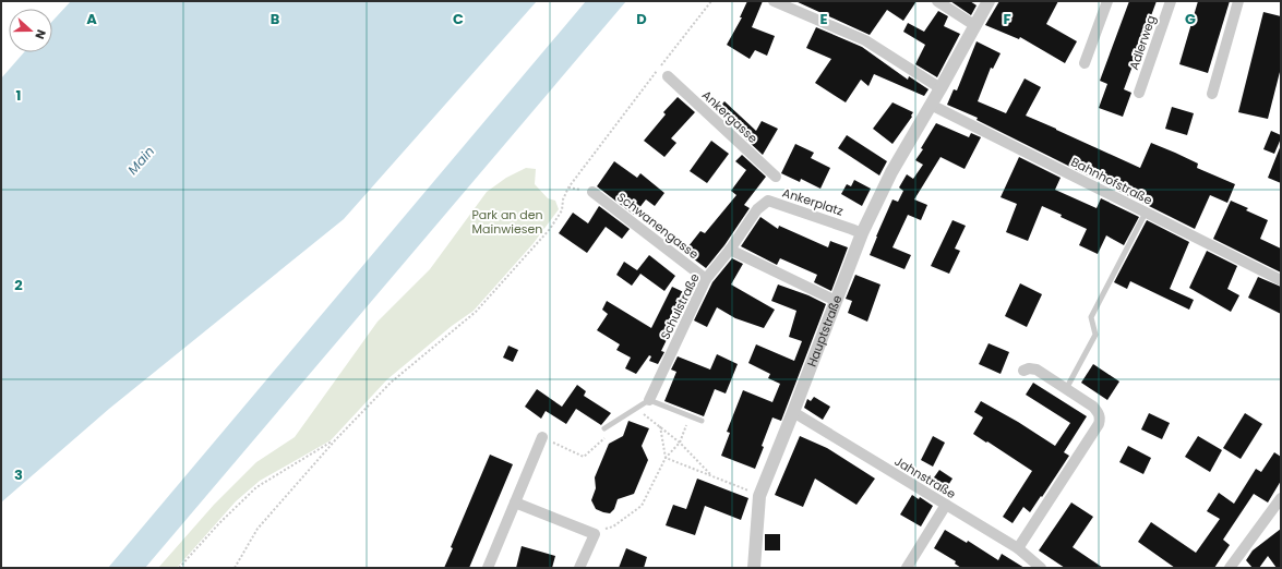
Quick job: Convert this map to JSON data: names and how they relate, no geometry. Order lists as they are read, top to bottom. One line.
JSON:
{"streets":{"street":["Adlerweg","Ankergasse","Bahnhofstraße","Ankerplatz","Schwanengasse","Schulstraße","Hauptstraße","Jahnstraße"]},"crossings":[["Bahnhofstraße","Hauptstraße"],["Ankerplatz","Schulstraße"],["Ankerplatz","Hauptstraße"],["Schwanengasse","Schulstraße"],["Hauptstraße","Jahnstraße"]],"water":["Main"],"parks":["Park an den Mainwiesen"],"north":"right","grid":{"columns":["A","B","C","D","E","F","G"],"rows":["1","2","3"]}}
